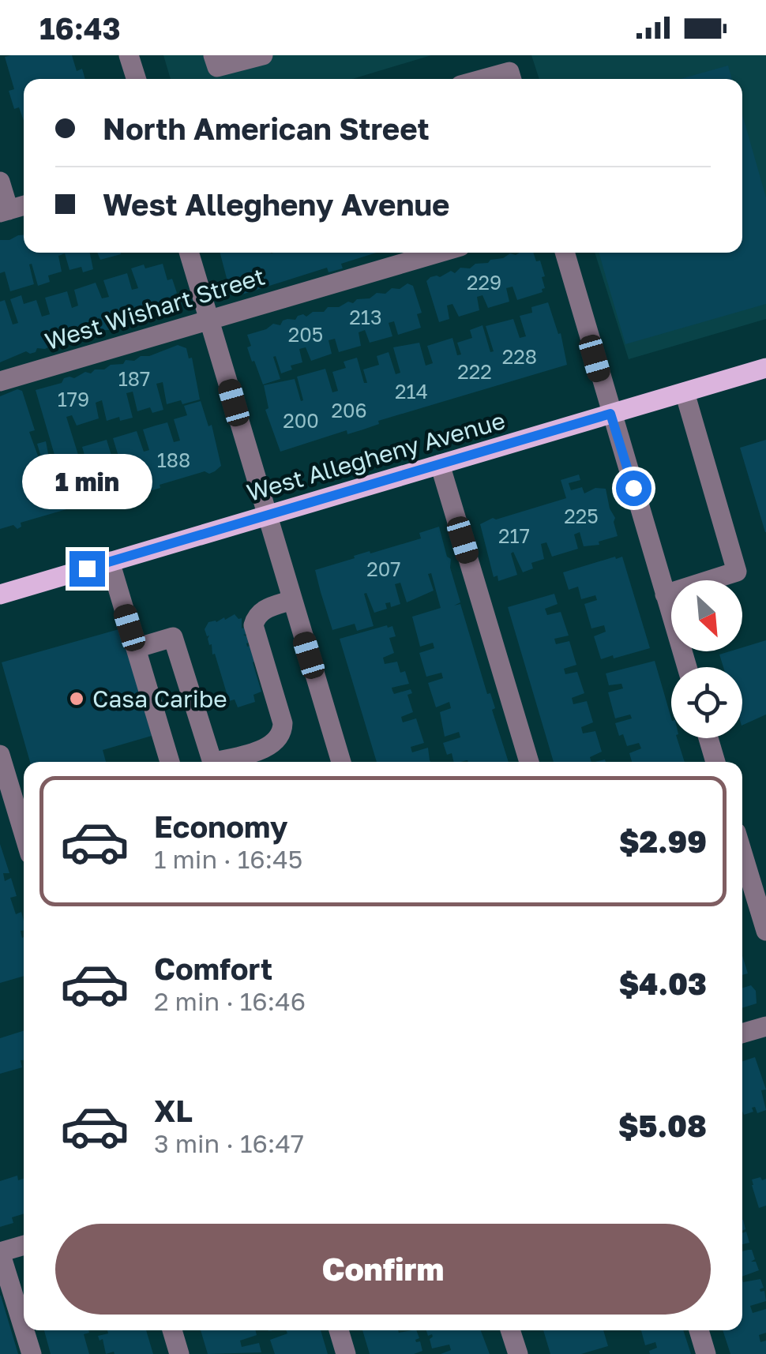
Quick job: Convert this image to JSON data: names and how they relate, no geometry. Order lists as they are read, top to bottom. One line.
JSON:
{"streets":{"main road":["West Allegheny Avenue"],"street":["West Wishart Street"]},"places":["Casa Caribe"],"house_numbers":["229","213","205","228","222","187","214","179","206","200","188","225","217","207"],"north":"bottom right","page":{"status":"16:43","banner":["North American Street","West Allegheny Avenue"],"bubble":"1 min","list":[{"name":"Economy","note":"1 min · 16:45","value":"$2.99"},{"name":"Comfort","note":"2 min · 16:46","value":"$4.03"},{"name":"XL","note":"3 min · 16:47","value":"$5.08"}],"buttons":"Confirm"}}
